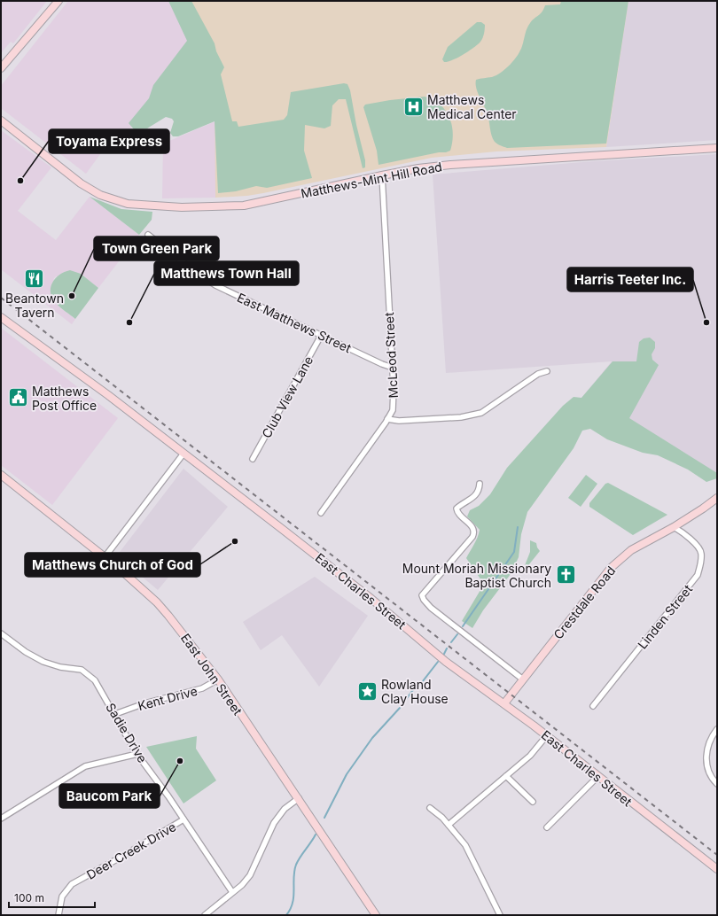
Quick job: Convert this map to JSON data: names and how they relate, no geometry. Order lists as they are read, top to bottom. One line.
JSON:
{"streets":{"main road":["Matthews-Mint Hill Road","East Charles Street","Crestdale Road","East John Street"],"street":["East Matthews Street","McLeod Street","Club View Lane","Linden Street","Kent Drive","Sadie Drive","Deer Creek Drive"]},"crossings":[["Matthews-Mint Hill Road","McLeod Street"],["East Matthews Street","McLeod Street"],["East Matthews Street","Club View Lane"],["East Charles Street","Crestdale Road"],["Crestdale Road","Linden Street"],["East John Street","Kent Drive"],["Kent Drive","Sadie Drive"],["Sadie Drive","Deer Creek Drive"]],"places":{"hospital":["Matthews Medical Center"],"other":["Toyama Express","Town Green Park","Matthews Town Hall","Harris Teeter Inc.","Matthews Church of God","Baucom Park"],"restaurant":["Beantown Tavern"],"public building":["Matthews Post Office"],"church":["Mount Moriah Missionary Baptist Church"],"place":["Rowland Clay House"]},"scale_bar":"100 m"}
